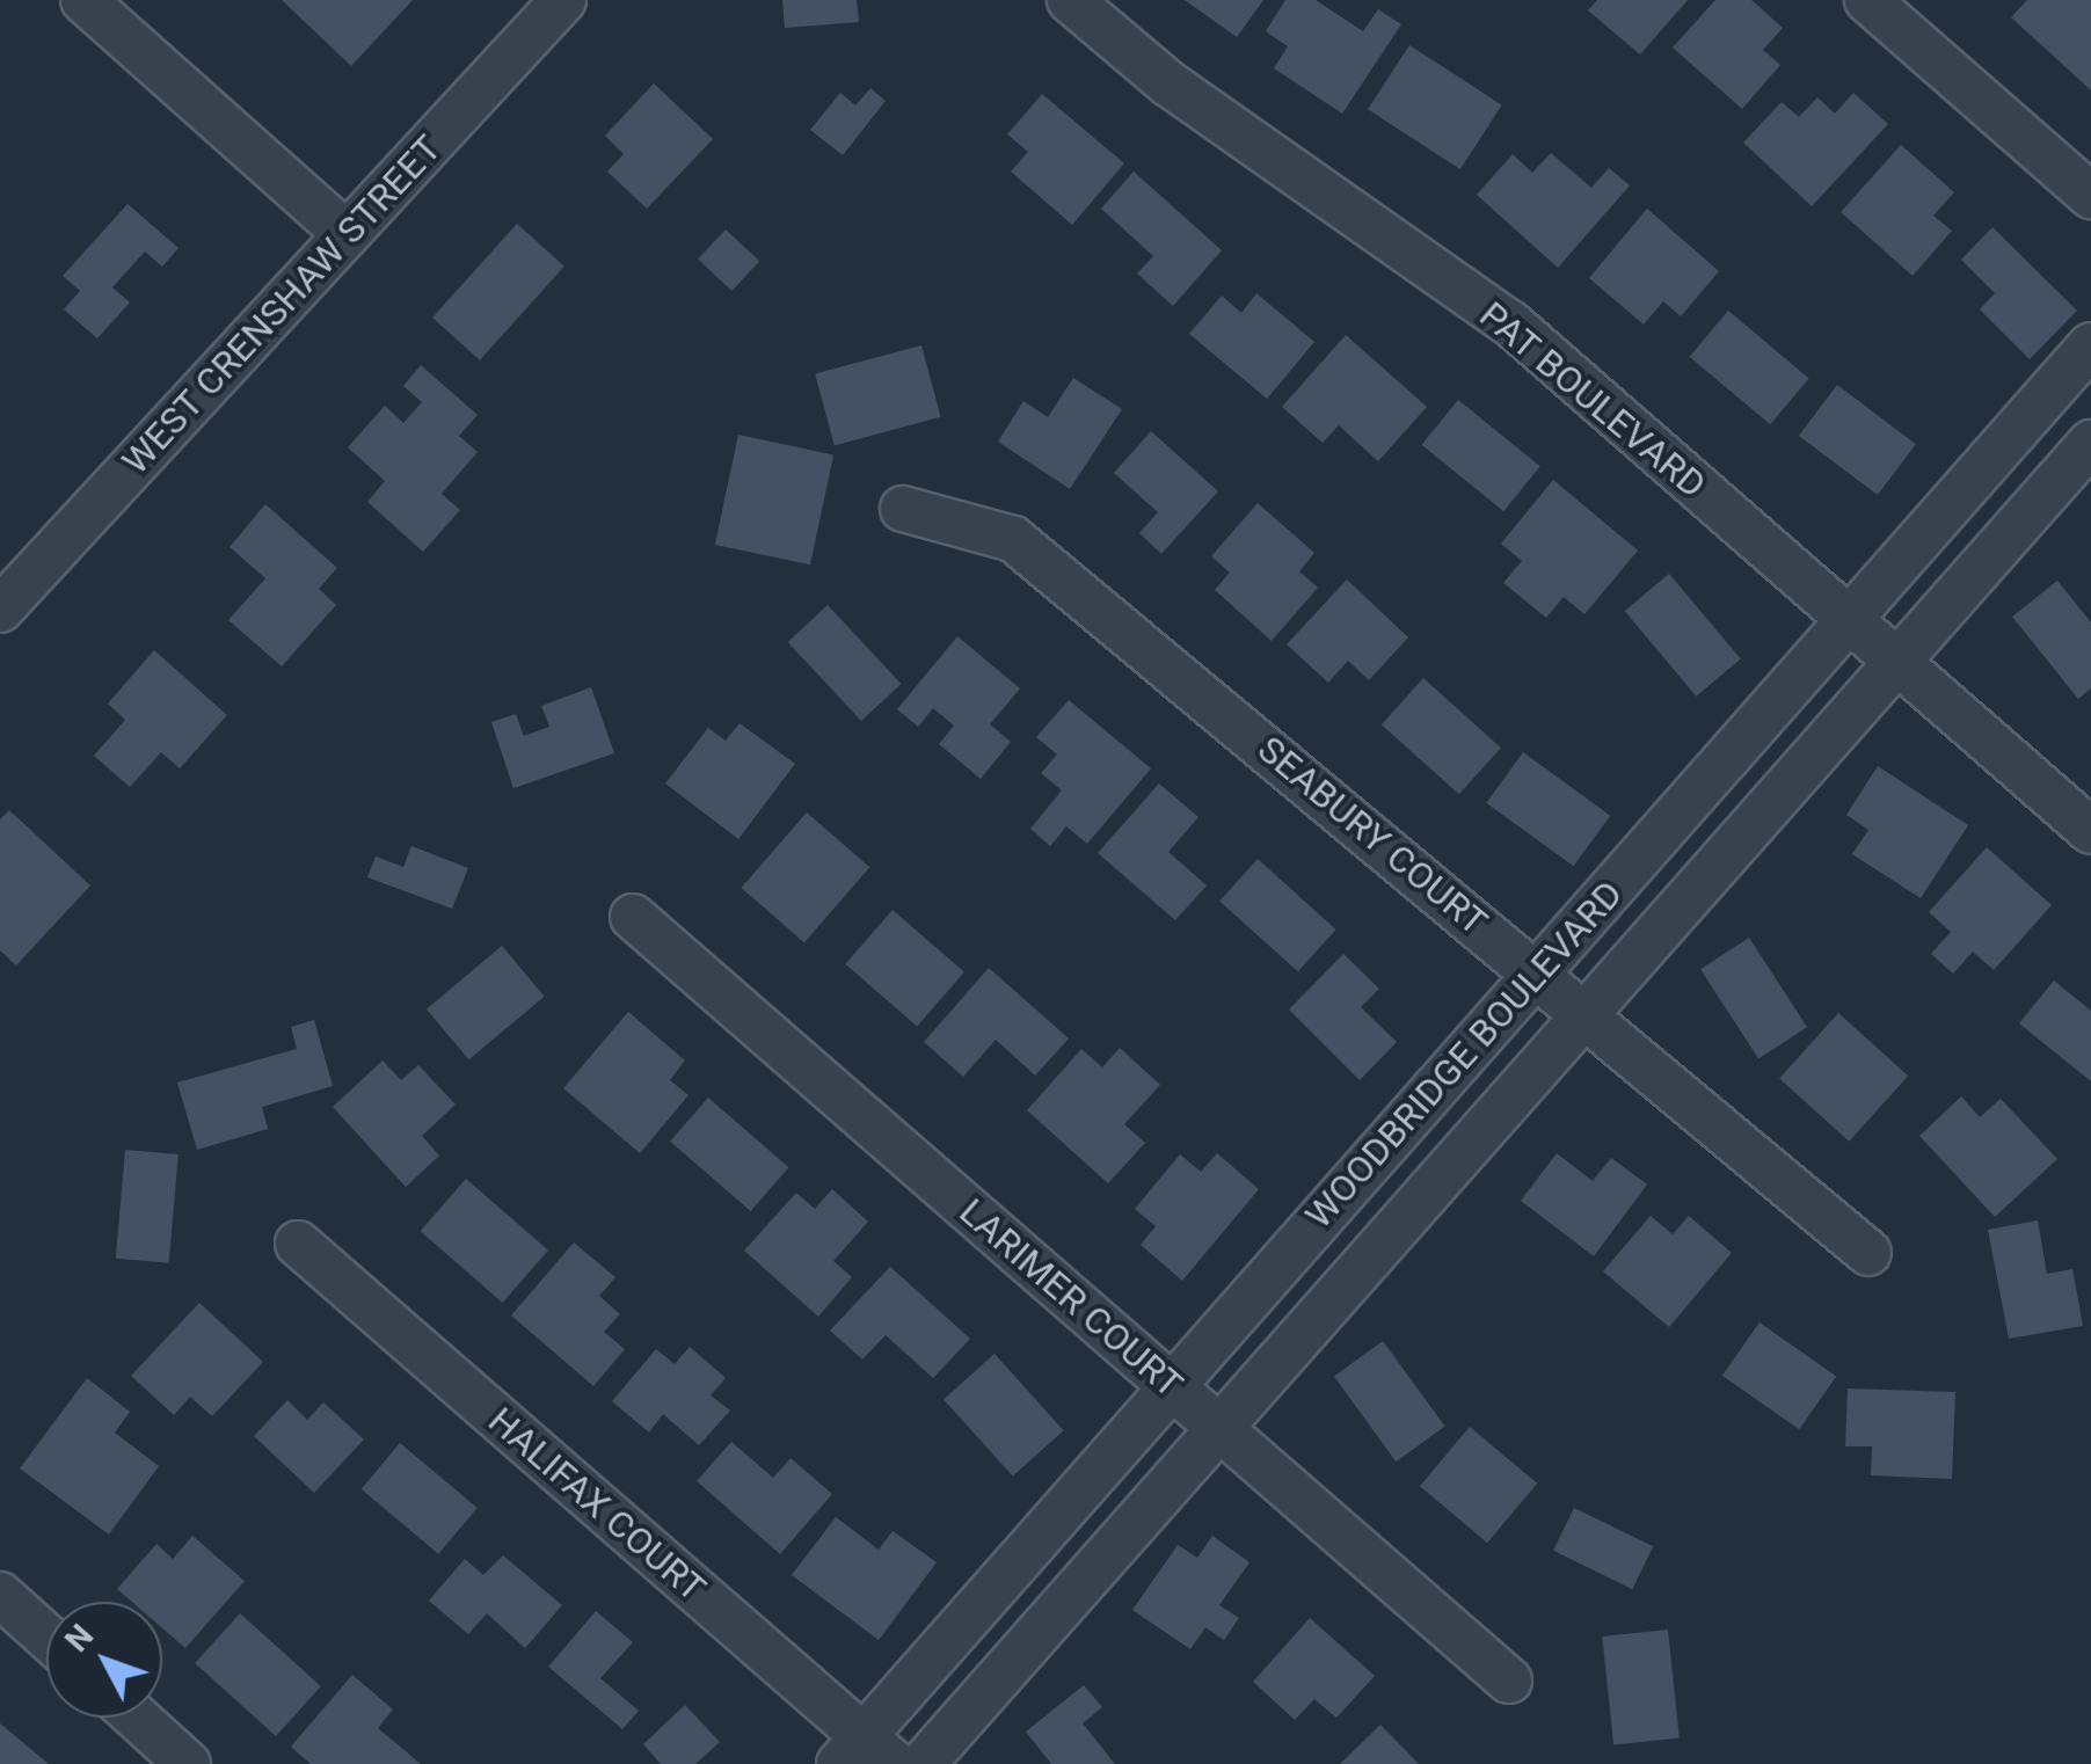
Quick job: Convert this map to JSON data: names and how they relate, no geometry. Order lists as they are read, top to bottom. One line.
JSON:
{"streets":{"street":["WEST CRENSHAW STREET","PAT BOULEVARD","SEABURY COURT","WOODBRIDGE BOULEVARD","LARIMER COURT","HALIFAX COURT"]},"crossings":[["PAT BOULEVARD","WOODBRIDGE BOULEVARD"],["SEABURY COURT","WOODBRIDGE BOULEVARD"],["WOODBRIDGE BOULEVARD","LARIMER COURT"],["WOODBRIDGE BOULEVARD","HALIFAX COURT"]],"north":"top left"}
